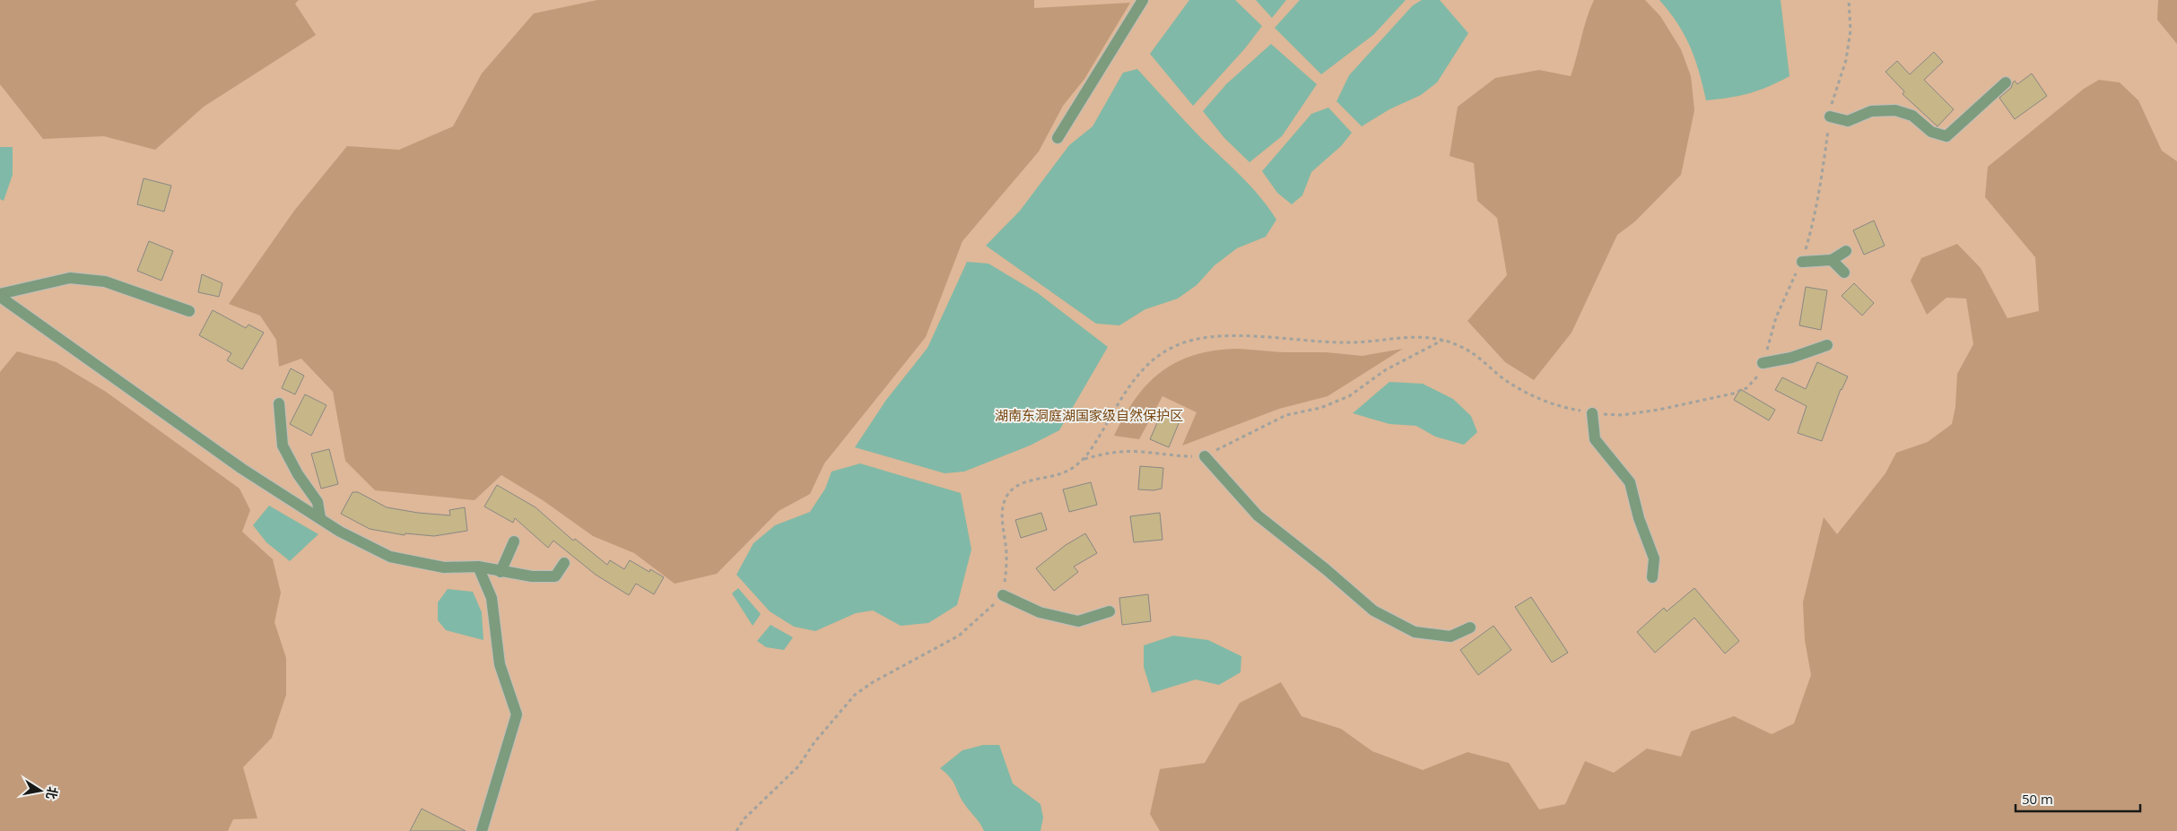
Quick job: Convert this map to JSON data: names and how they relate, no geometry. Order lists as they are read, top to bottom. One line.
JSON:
{"parks":["湖南东洞庭湖国家级自然保护区"],"scale_bar":"50 m","north":"right"}
